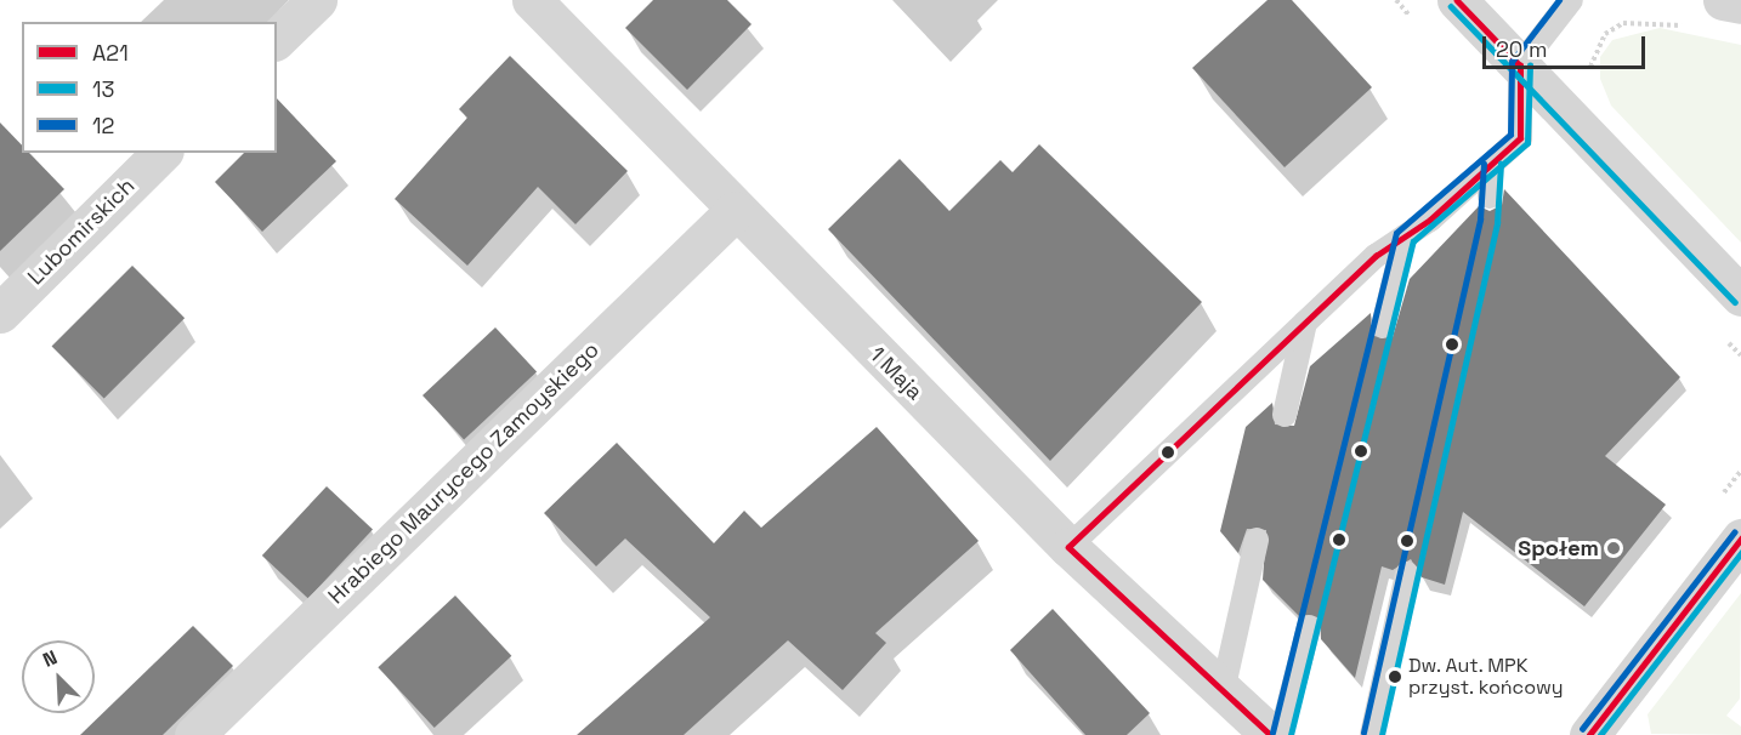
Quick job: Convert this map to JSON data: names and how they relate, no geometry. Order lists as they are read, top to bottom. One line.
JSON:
{"streets":{"street":["Lubomirskich","1 Maja","Hrabiego Maurycego Zamoyskiego"]},"crossings":[["1 Maja","Hrabiego Maurycego Zamoyskiego"]],"places":["Społem","Dw. Aut. MPK przyst. końcowy"],"lines":["transit line A21","transit line 12","transit line 13"],"legend":["A21","13","12"],"scale_bar":"20 m","north":"top left"}
